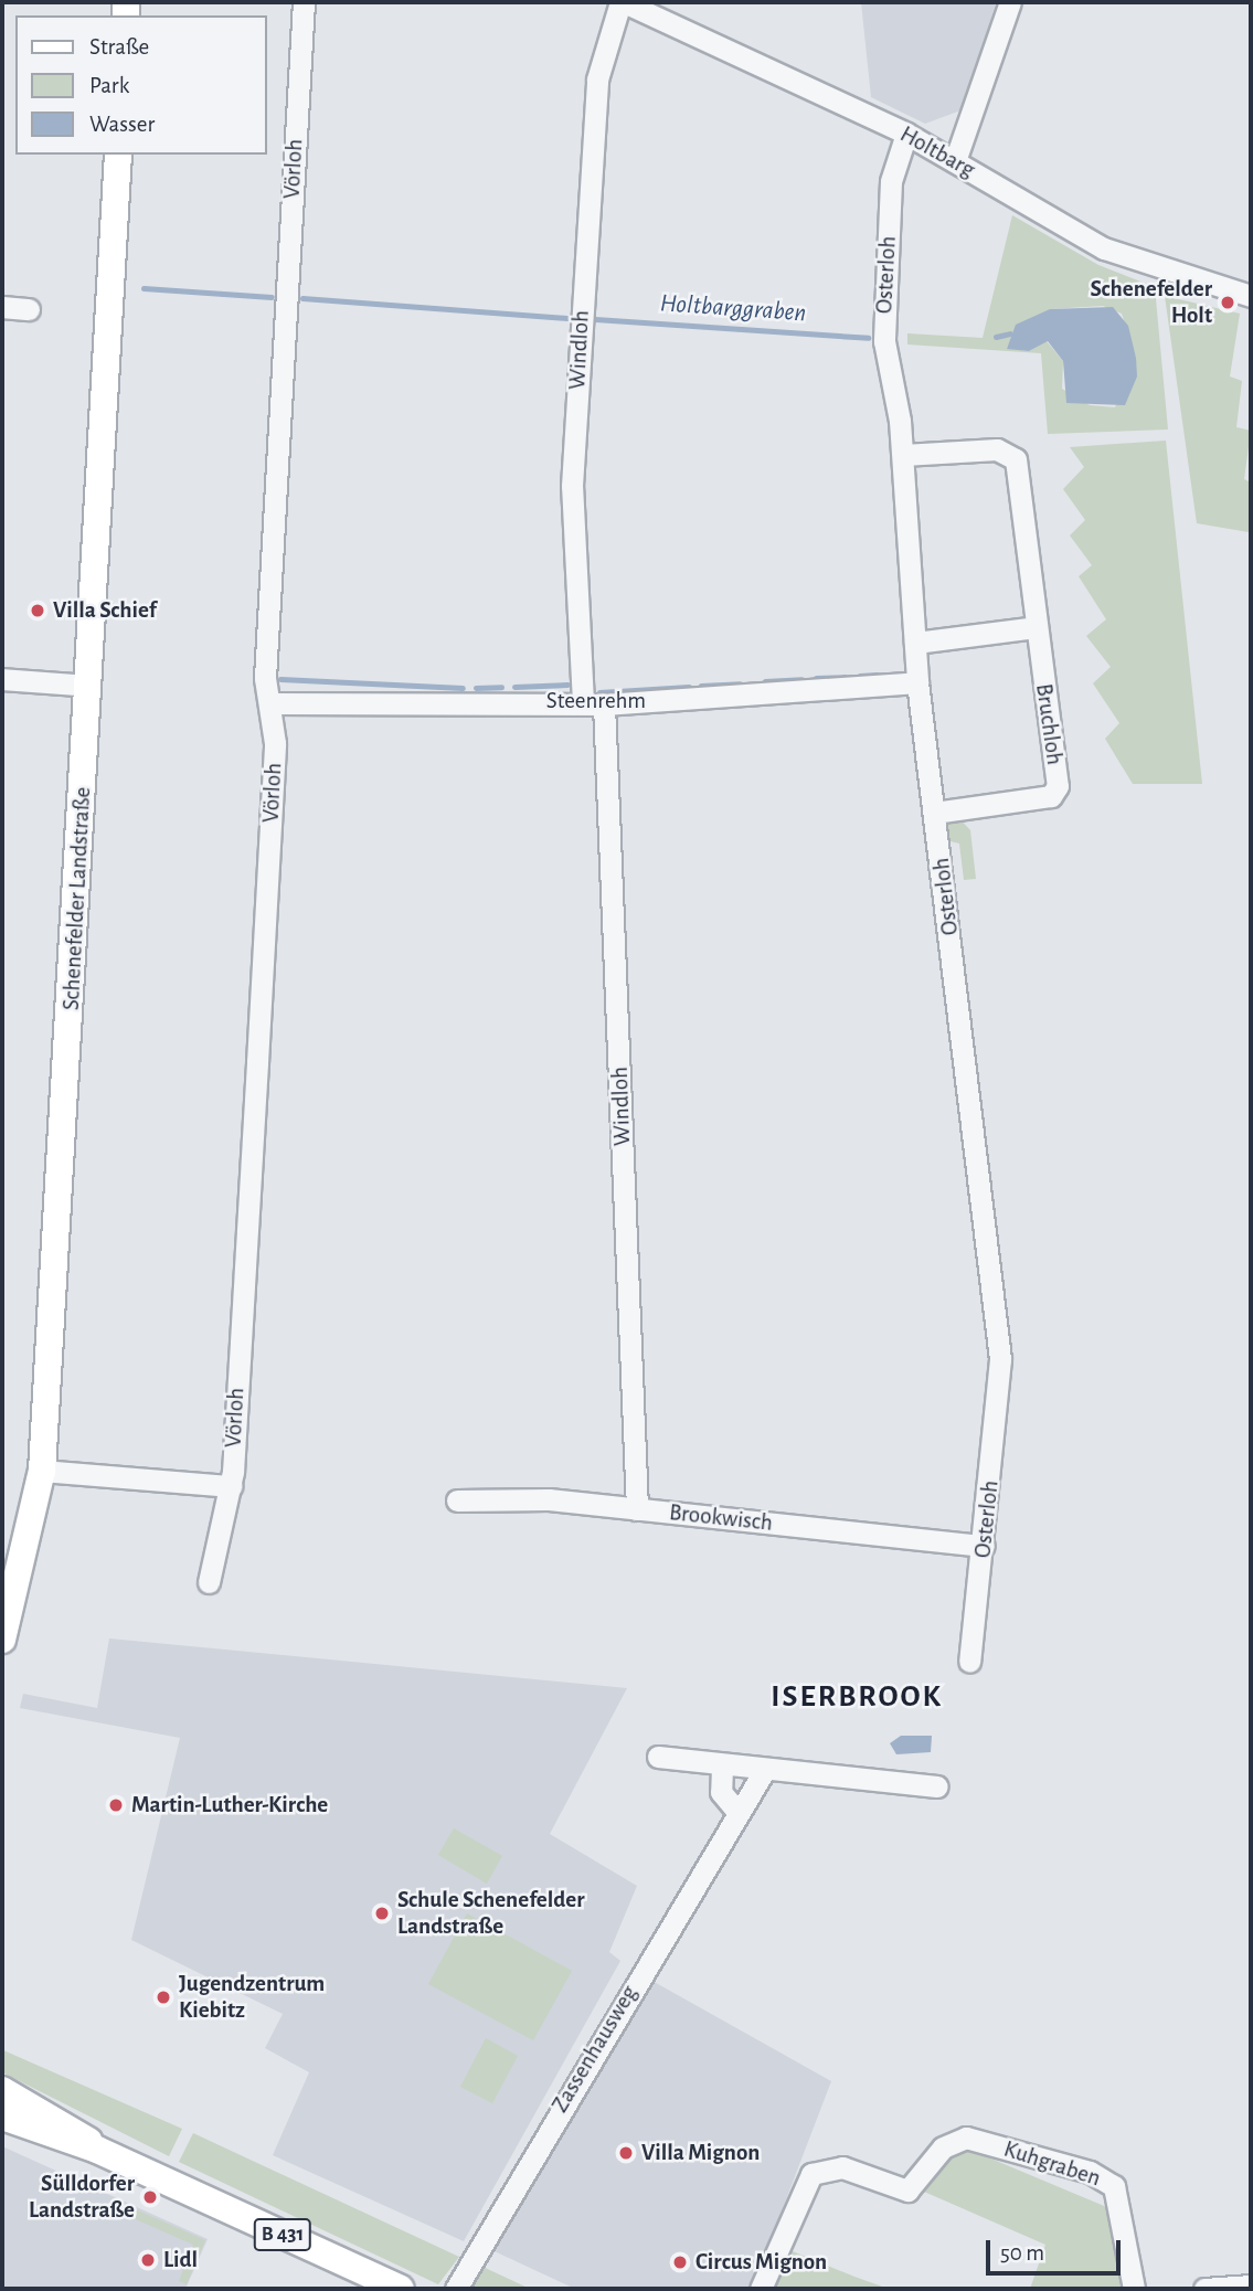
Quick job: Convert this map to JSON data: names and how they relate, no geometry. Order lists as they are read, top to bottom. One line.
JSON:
{"streets":{"main road":["Schenefelder Landstraße","B 431"],"street":["Holtbarg","Vörloh","Osterloh","Windloh","Steenrehm","Bruchloh","Brookwisch","Zassenhausweg","Kuhgraben"]},"crossings":[["Holtbarg","Osterloh"],["Holtbarg","Windloh"],["Vörloh","Steenrehm"],["Osterloh","Steenrehm"],["Osterloh","Bruchloh"],["Osterloh","Brookwisch"],["Windloh","Steenrehm"],["Windloh","Brookwisch"]],"districts":["ISERBROOK"],"water":["Holtbarggraben"],"places":["Schenefelder Holt","Villa Schief","Martin-Luther-Kirche","Schule Schenefelder Landstraße","Jugendzentrum Kiebitz","Villa Mignon","Sülldorfer Landstraße","Lidl","Circus Mignon"],"legend":["Straße","Park","Wasser"],"scale_bar":"50 m"}
